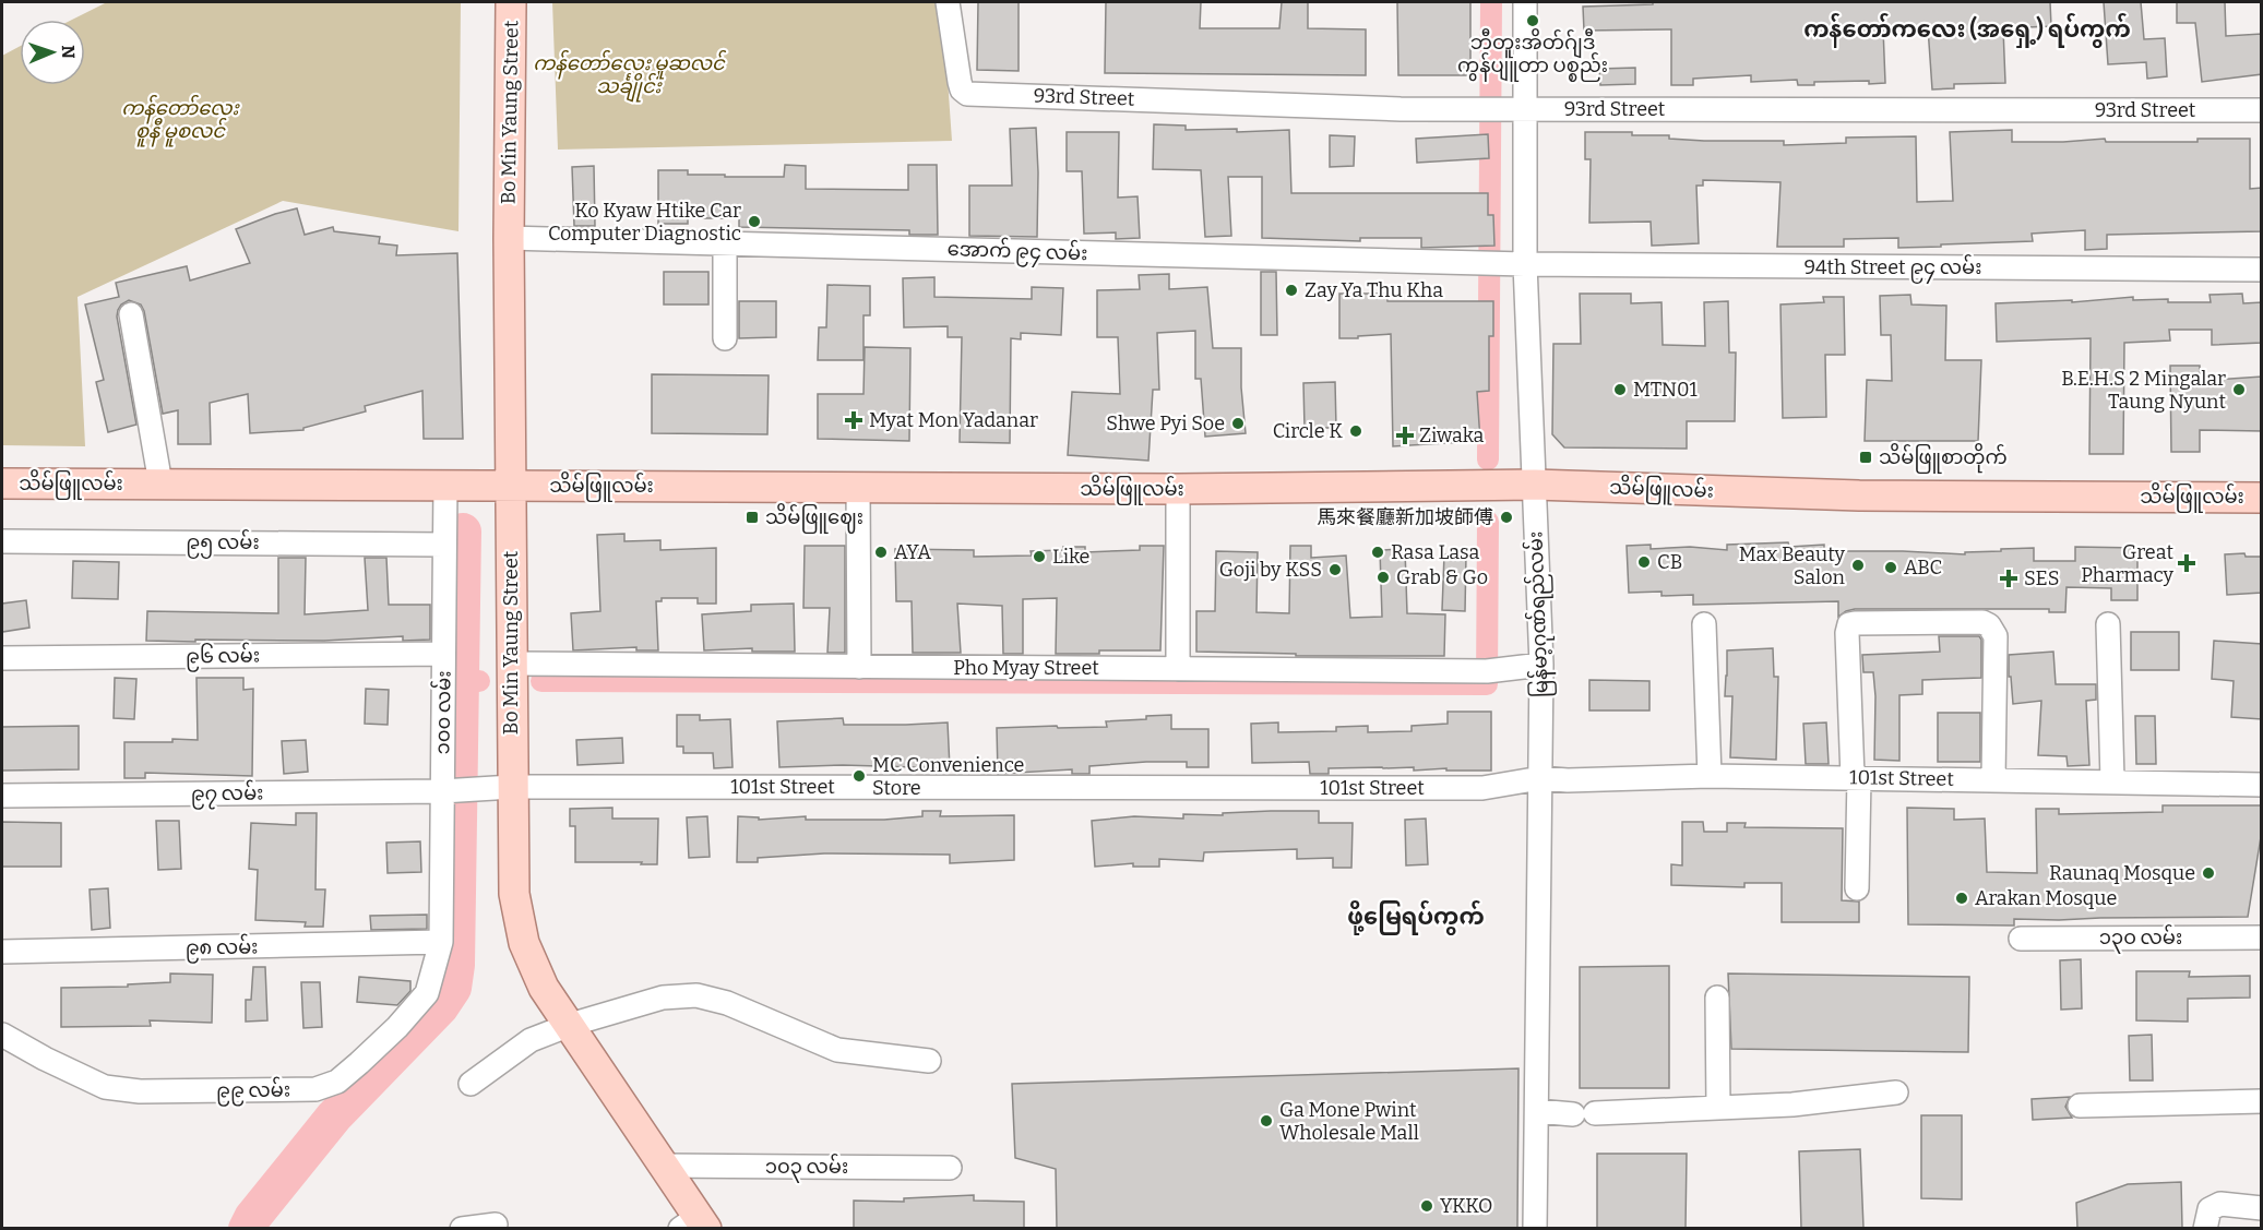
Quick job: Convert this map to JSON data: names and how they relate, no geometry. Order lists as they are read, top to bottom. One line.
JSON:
{"streets":{"main road":["Bo Min Yaung Street","သိမ်ဖြူလမ်း"],"street":["93rd Street","အောက် ၉၄ လမ်း","94th Street ၉၄ လမ်း","၉၅ လမ်း","မြန်မာ့ဂုဏ်ရည်လမ်း","၉၆ လမ်း","Pho Myay Street","၁၀၀ လမ်း","101st Street","၉၇ လမ်း","၁၃၀ လမ်း","၉၈ လမ်း","၉၉ လမ်း","၁၀၃ လမ်း"]},"crossings":[["93rd Street","မြန်မာ့ဂုဏ်ရည်လမ်း"],["Bo Min Yaung Street","အောက် ၉၄ လမ်း"],["Bo Min Yaung Street","သိမ်ဖြူလမ်း"],["Bo Min Yaung Street","Pho Myay Street"],["Bo Min Yaung Street","101st Street"],["Bo Min Yaung Street","၁၀၃ လမ်း"],["အောက် ၉၄ လမ်း","94th Street ၉၄ လမ်း"],["အောက် ၉၄ လမ်း","မြန်မာ့ဂုဏ်ရည်လမ်း"],["94th Street ၉၄ လမ်း","မြန်မာ့ဂုဏ်ရည်လမ်း"],["သိမ်ဖြူလမ်း","မြန်မာ့ဂုဏ်ရည်လမ်း"],["သိမ်ဖြူလမ်း","၁၀၀ လမ်း"],["၉၅ လမ်း","၁၀၀ လမ်း"],["မြန်မာ့ဂုဏ်ရည်လမ်း","Pho Myay Street"],["မြန်မာ့ဂုဏ်ရည်လမ်း","101st Street"],["၉၆ လမ်း","၁၀၀ လမ်း"],["၁၀၀ လမ်း","၉၇ လမ်း"],["၁၀၀ လမ်း","၉၈ လမ်း"],["၁၀၀ လမ်း","၉၉ လမ်း"],["101st Street","၉၇ လမ်း"],["၉၈ လမ်း","၉၉ လမ်း"]],"districts":["ကန်တော်ကလေး (အရှေ့) ရပ်ကွက်","ဖို့မြေရပ်ကွက်"],"parks":["ကန်တော်လေး မူဆလင် သင်္ချိုင်း","ကန်တော်လေး စူနီ မူစလင်"],"places":{"other":["ဘီတူးအိတ်ဂ်ျဒီ ကွန်ပျူတာ ပစ္စည်း","Ko Kyaw Htike Car Computer Diagnostic","Zay Ya Thu Kha","MTN01","B.E.H.S 2 Mingalar Taung Nyunt","Shwe Pyi Soe","Circle K","馬來餐廳新加坡師傅","AYA","Rasa Lasa","Like","CB","Max Beauty Salon","ABC","Goji by KSS","Grab & Go","MC Convenience Store","Raunaq Mosque","Arakan Mosque","Ga Mone Pwint Wholesale Mall","YKKO"],"health":["Myat Mon Yadanar","Ziwaka","Great Pharmacy","SES"],"transit":["သိမ်ဖြူစာတိုက်","သိမ်ဖြူဈေး"]},"north":"right"}
